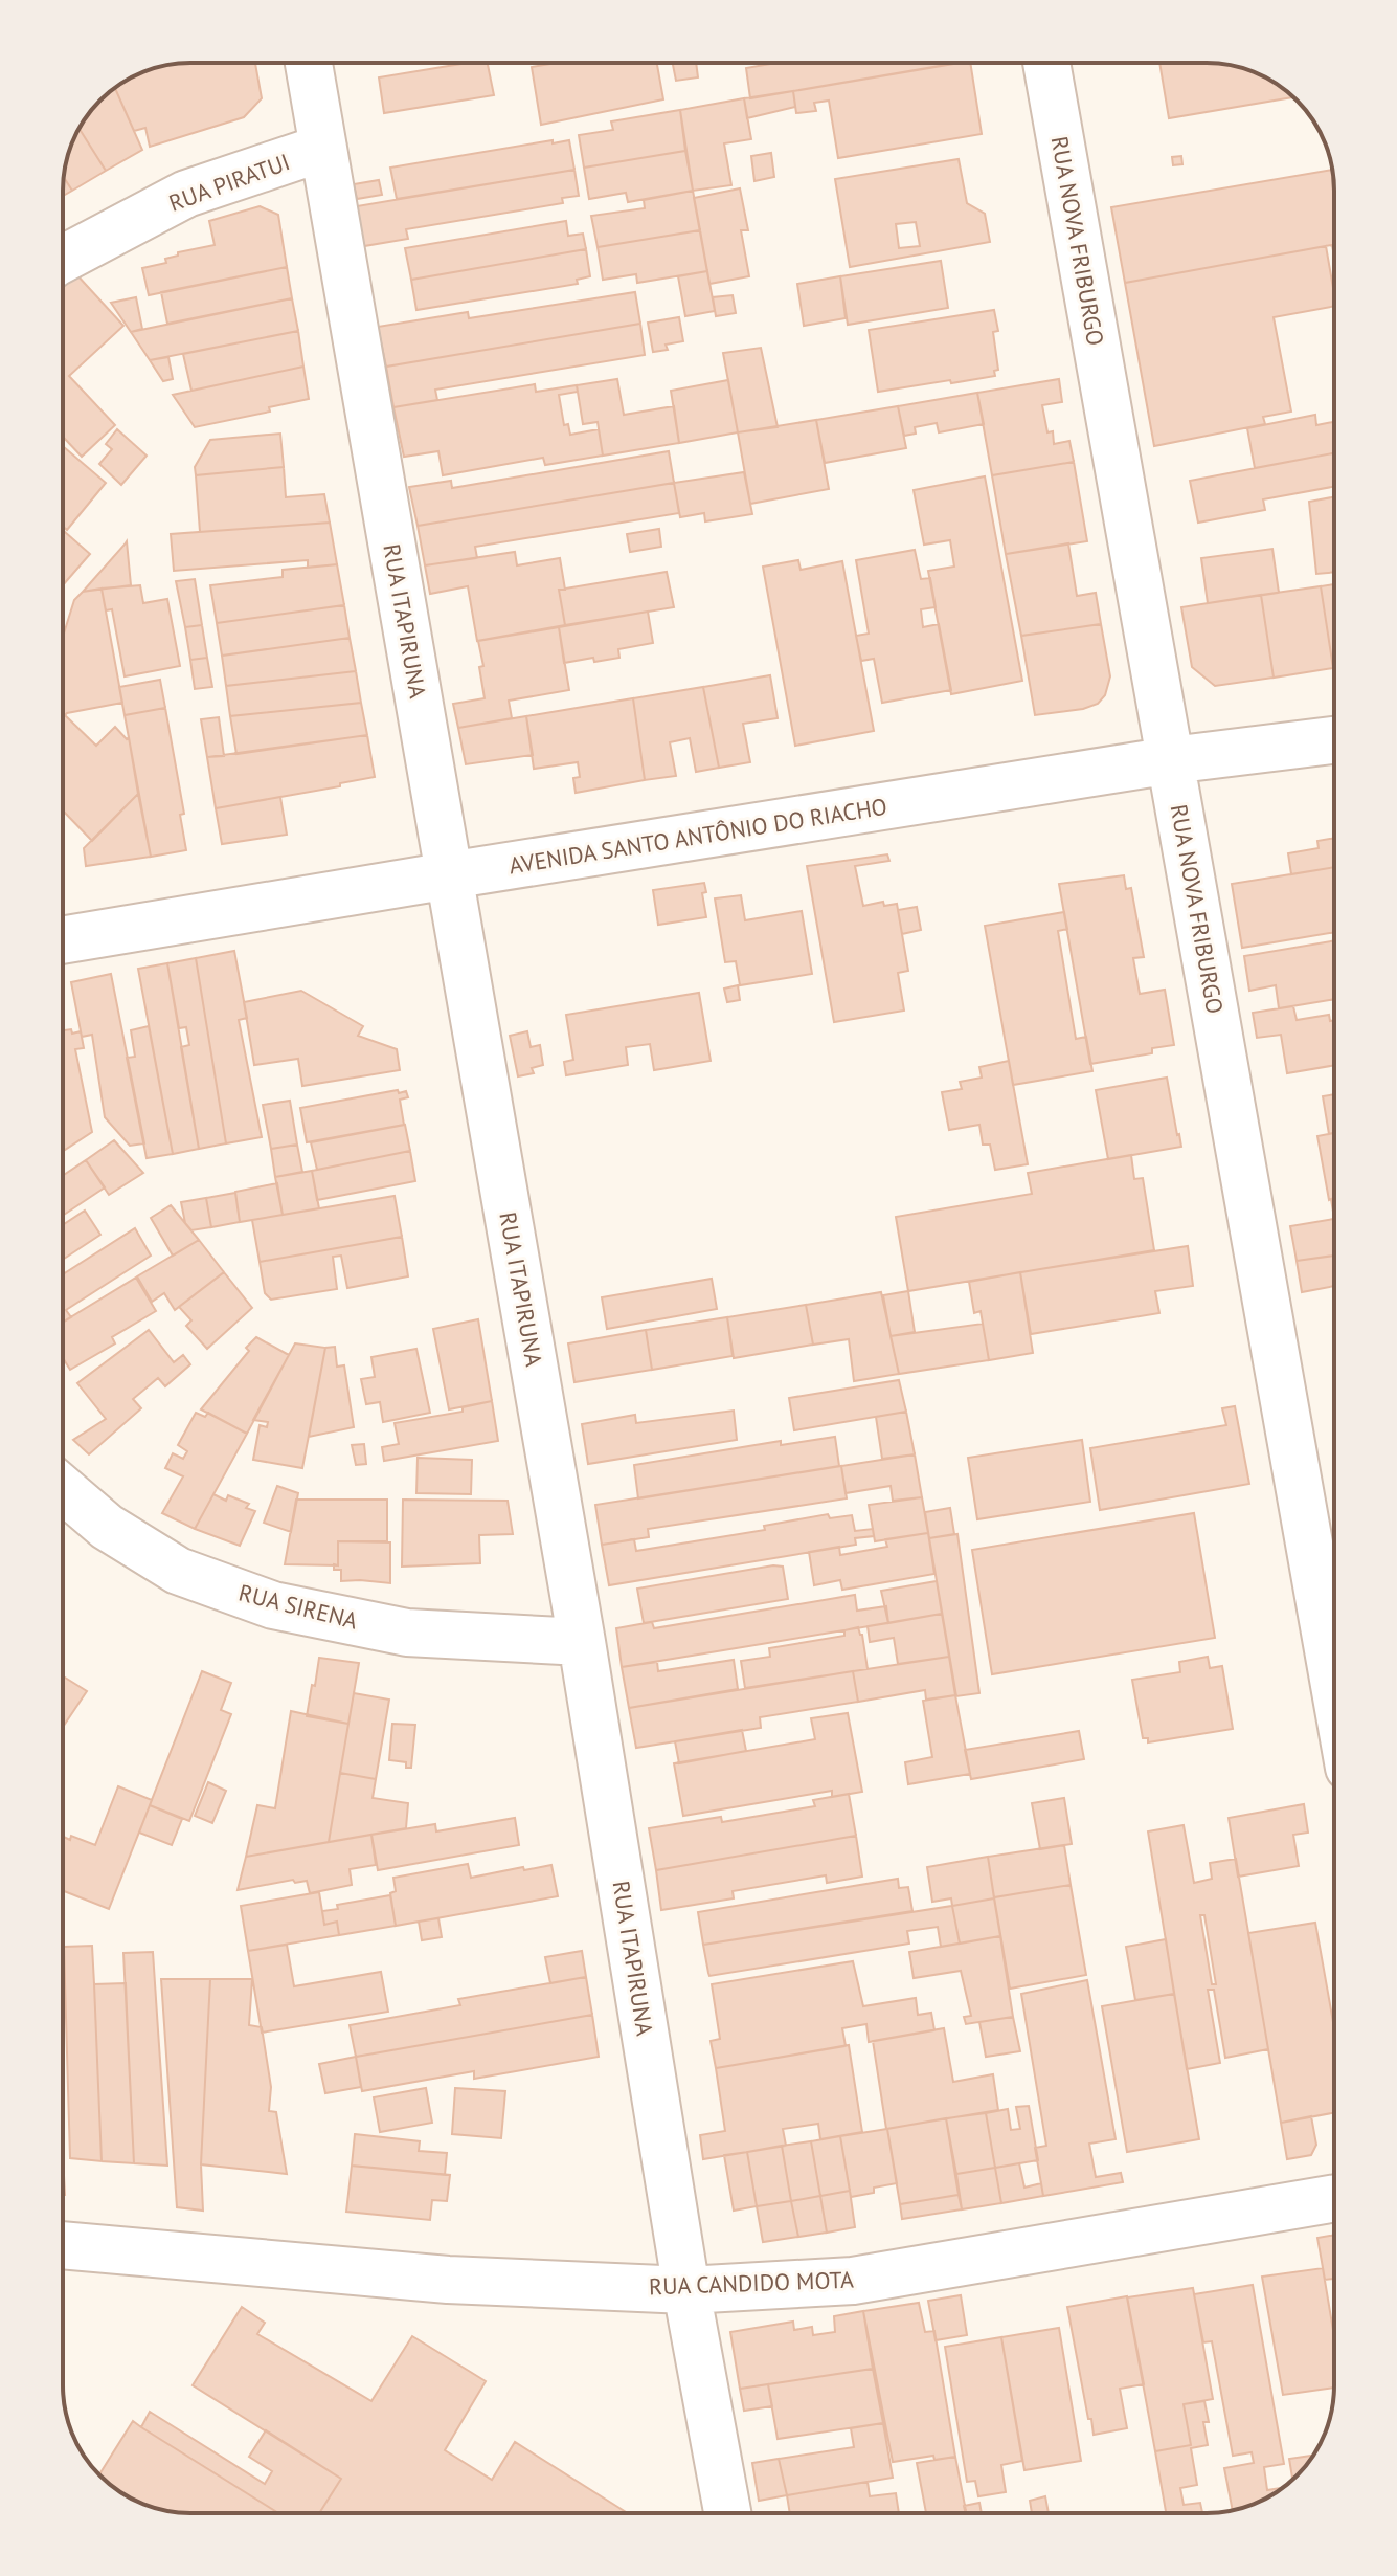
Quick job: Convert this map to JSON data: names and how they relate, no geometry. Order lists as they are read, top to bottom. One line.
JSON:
{"streets":{"street":["RUA PIRATUI","RUA NOVA FRIBURGO","RUA ITAPIRUNA","AVENIDA SANTO ANTÔNIO DO RIACHO","RUA SIRENA","RUA CANDIDO MOTA"]},"crossings":[["RUA PIRATUI","RUA ITAPIRUNA"],["RUA NOVA FRIBURGO","AVENIDA SANTO ANTÔNIO DO RIACHO"],["RUA ITAPIRUNA","AVENIDA SANTO ANTÔNIO DO RIACHO"],["RUA ITAPIRUNA","RUA SIRENA"],["RUA ITAPIRUNA","RUA CANDIDO MOTA"]]}
